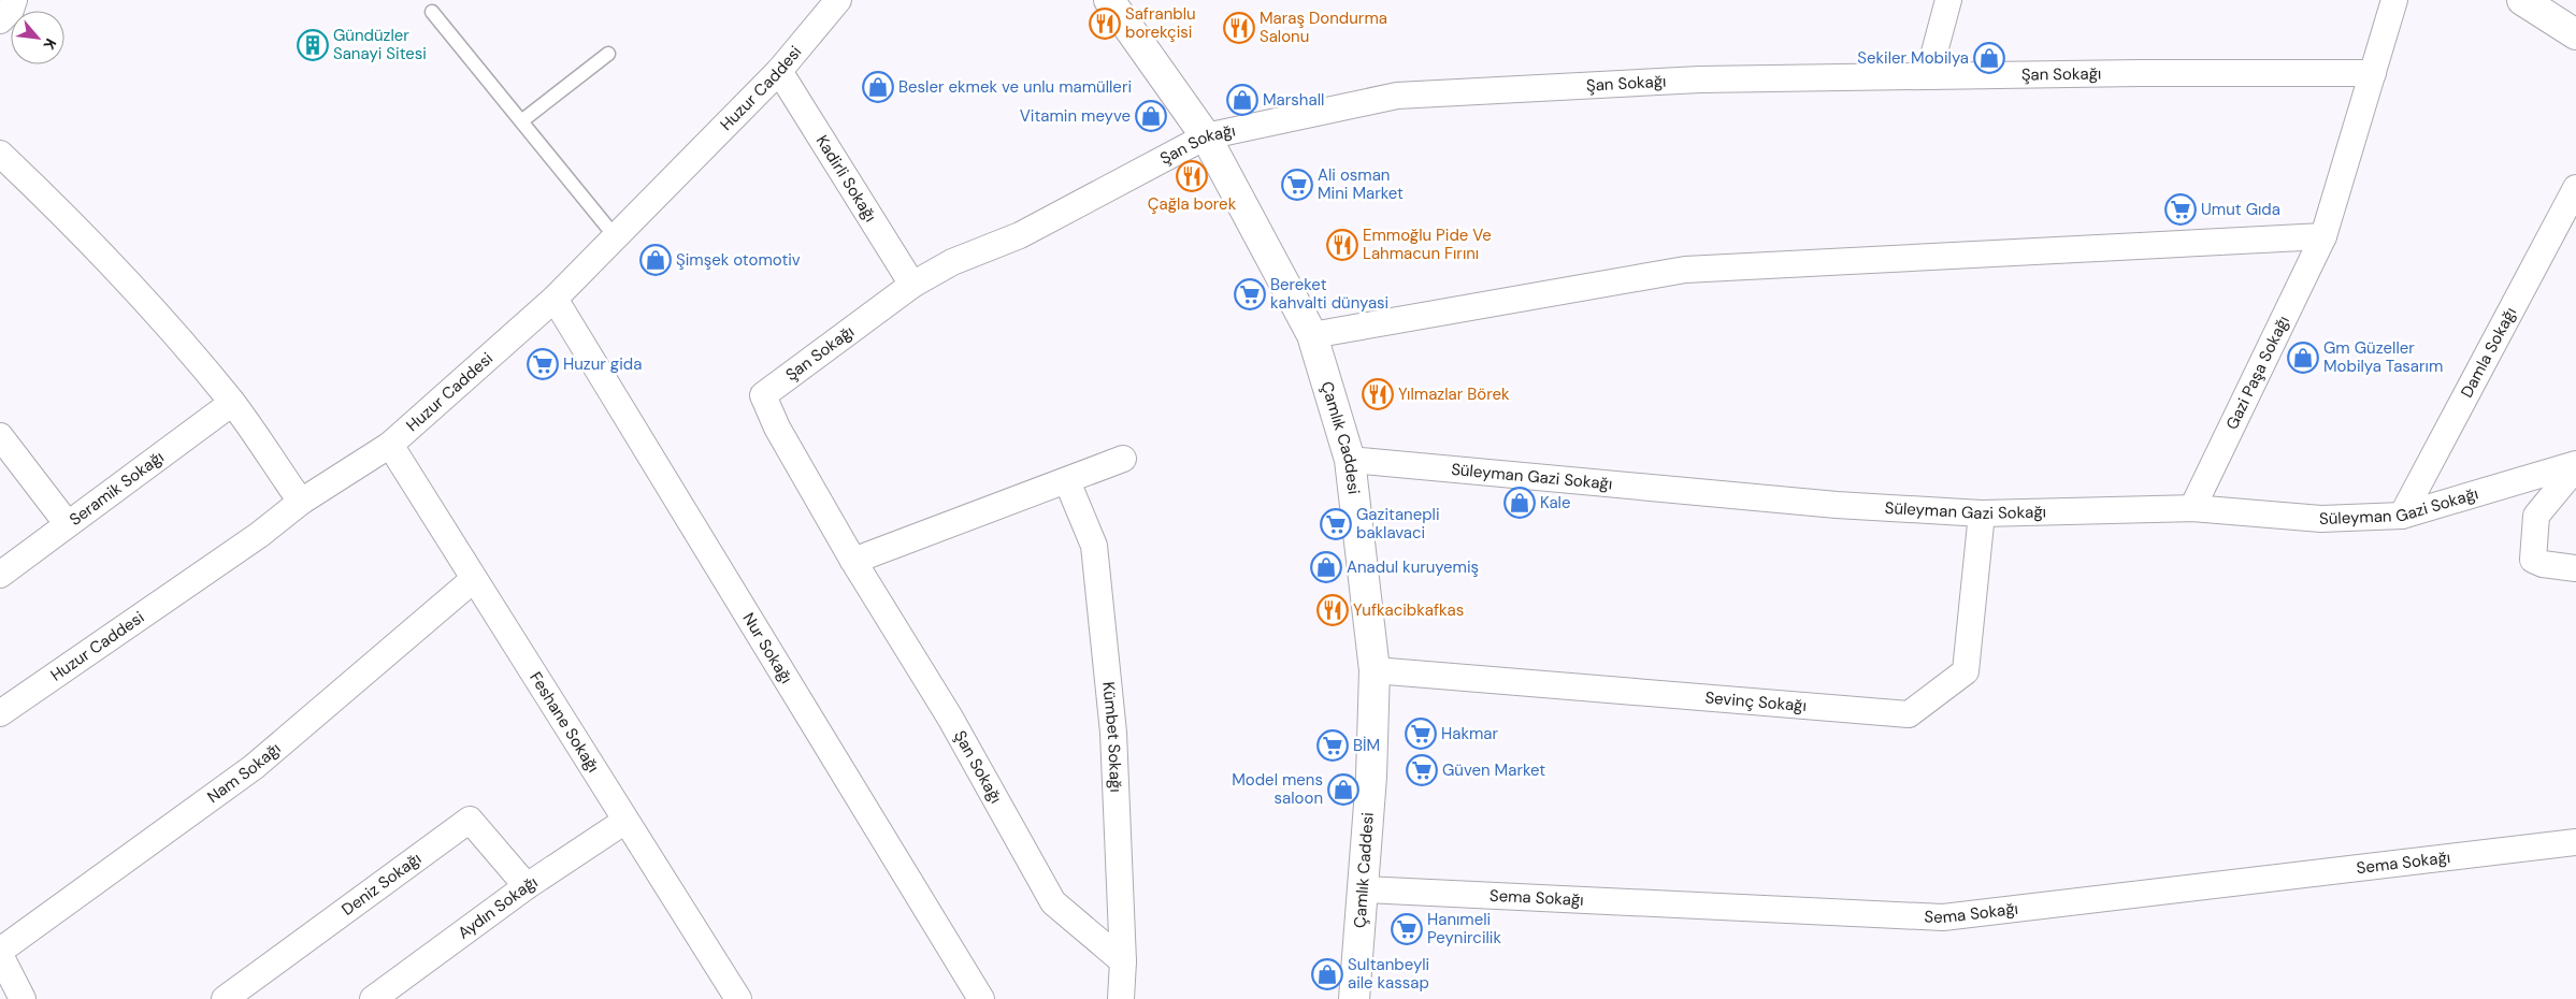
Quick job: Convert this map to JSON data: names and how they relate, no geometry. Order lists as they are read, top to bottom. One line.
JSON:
{"streets":{"street":["Şan Sokağı","Huzur Caddesi","Kadirli Sokağı","Damla Sokağı","Gazi Paşa Sokağı","Çamlık Caddesi","Süleyman Gazi Sokağı","Seramik Sokağı","Nur Sokağı","Sevinç Sokağı","Feshane Sokağı","Kümbet Sokağı","Nam Sokağı","Sema Sokağı","Deniz Sokağı","Aydın Sokağı"]},"crossings":[["Şan Sokağı","Kadirli Sokağı"],["Şan Sokağı","Gazi Paşa Sokağı"],["Şan Sokağı","Çamlık Caddesi"],["Şan Sokağı","Kümbet Sokağı"],["Huzur Caddesi","Kadirli Sokağı"],["Huzur Caddesi","Nur Sokağı"],["Huzur Caddesi","Feshane Sokağı"],["Damla Sokağı","Süleyman Gazi Sokağı"],["Gazi Paşa Sokağı","Süleyman Gazi Sokağı"],["Çamlık Caddesi","Süleyman Gazi Sokağı"],["Çamlık Caddesi","Sevinç Sokağı"],["Çamlık Caddesi","Sema Sokağı"],["Süleyman Gazi Sokağı","Sevinç Sokağı"],["Feshane Sokağı","Nam Sokağı"],["Feshane Sokağı","Aydın Sokağı"],["Deniz Sokağı","Aydın Sokağı"]],"places":{"restaurant":["Safranblu borekçisi","Maraş Dondurma Salonu","Çağla borek","Emmoğlu Pide Ve Lahmacun Fırını","Yılmazlar Börek","Yufkacibkafkas"],"building":["Gündüzler Sanayi Sitesi"],"shop":["Sekiler Mobilya","Besler ekmek ve unlu mamülleri","Marshall","Vitamin meyve","Şimşek otomotiv","Gm Güzeller Mobilya Tasarım","Kale","Anadul kuruyemiş","Model mens saloon","Sultanbeyli aile kassap"],"supermarket":["Ali osman Mini Market","Umut Gıda","Bereket kahvalti dünyasi","Huzur gida","Gazitanepli baklavaci","Hakmar","BİM","Güven Market","Hanımeli Peynircilik"]},"north":"bottom right"}
